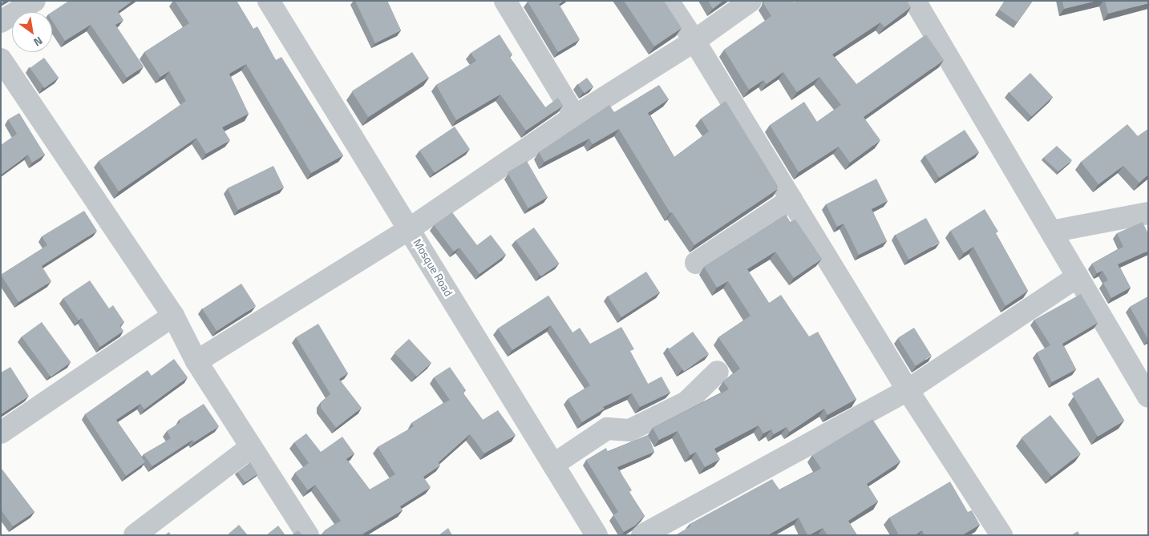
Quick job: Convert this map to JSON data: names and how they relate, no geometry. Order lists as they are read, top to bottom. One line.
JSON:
{"streets":{"street":["Mosque Road"]},"north":"bottom right"}
